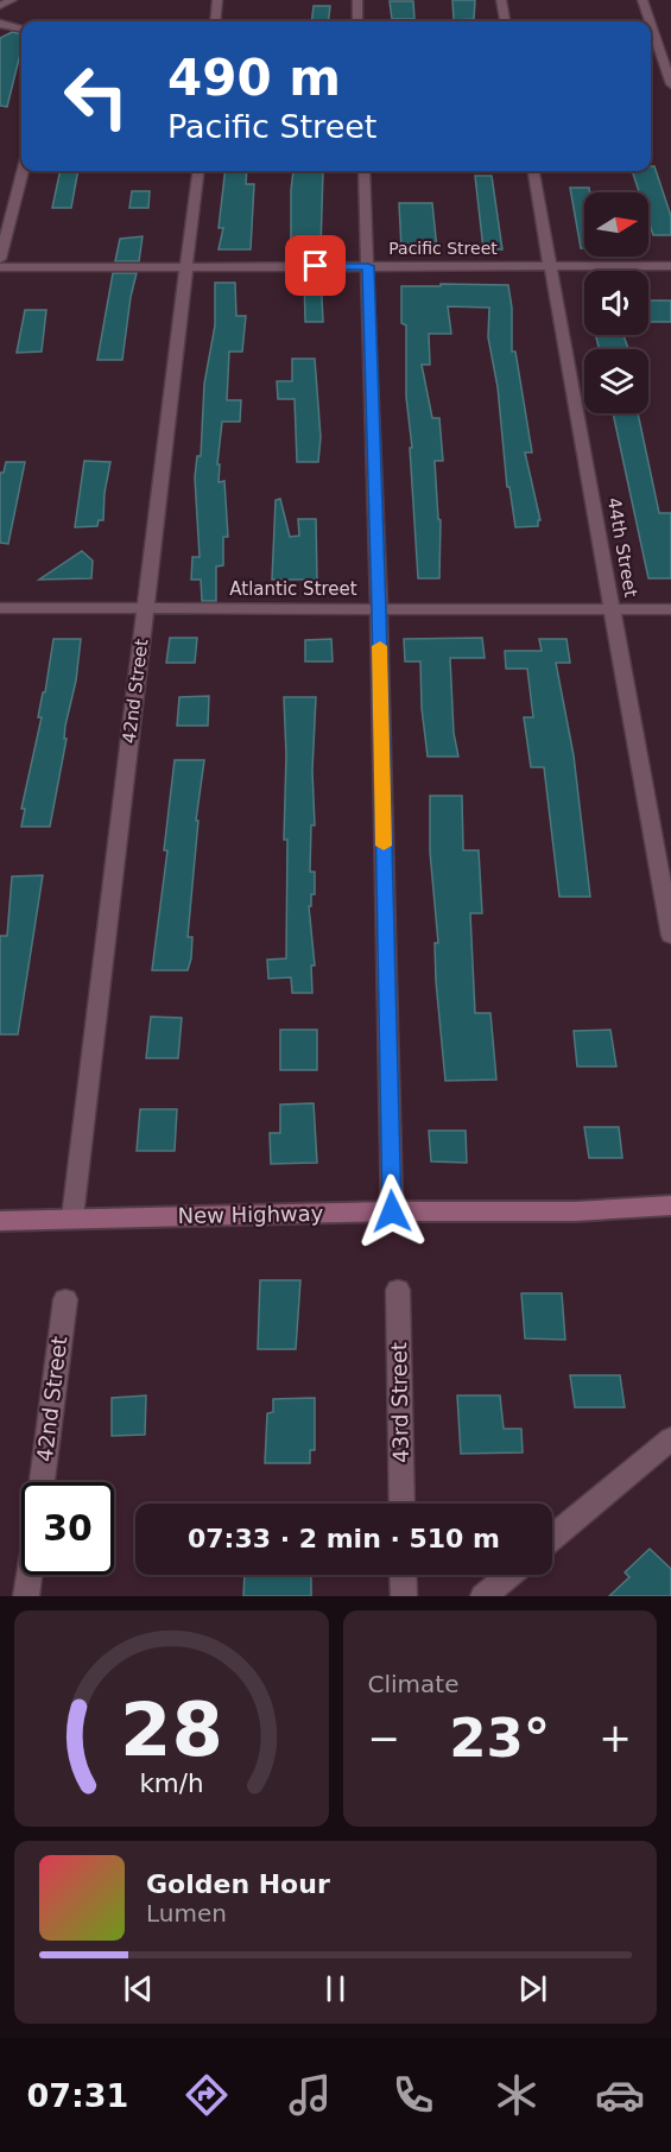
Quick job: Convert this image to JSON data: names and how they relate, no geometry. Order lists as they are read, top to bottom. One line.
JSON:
{"streets":{"main road":["New Highway"],"street":["Pacific Street","44th Street","Atlantic Street","42nd Street","43rd Street"]},"crossings":[["Pacific Street","44th Street"],["Pacific Street","42nd Street"],["44th Street","Atlantic Street"],["Atlantic Street","42nd Street"],["42nd Street","New Highway"]],"north":"right","page":{"turn":["490 m","Pacific Street"],"limit":"30","trip":"07:33 · 2 min · 510 m","tile":"Climate","heat":["−","23°","+"],"song":["Golden Hour","Lumen"],"tabs":"07:31","gauge":["28","km/h"]}}
